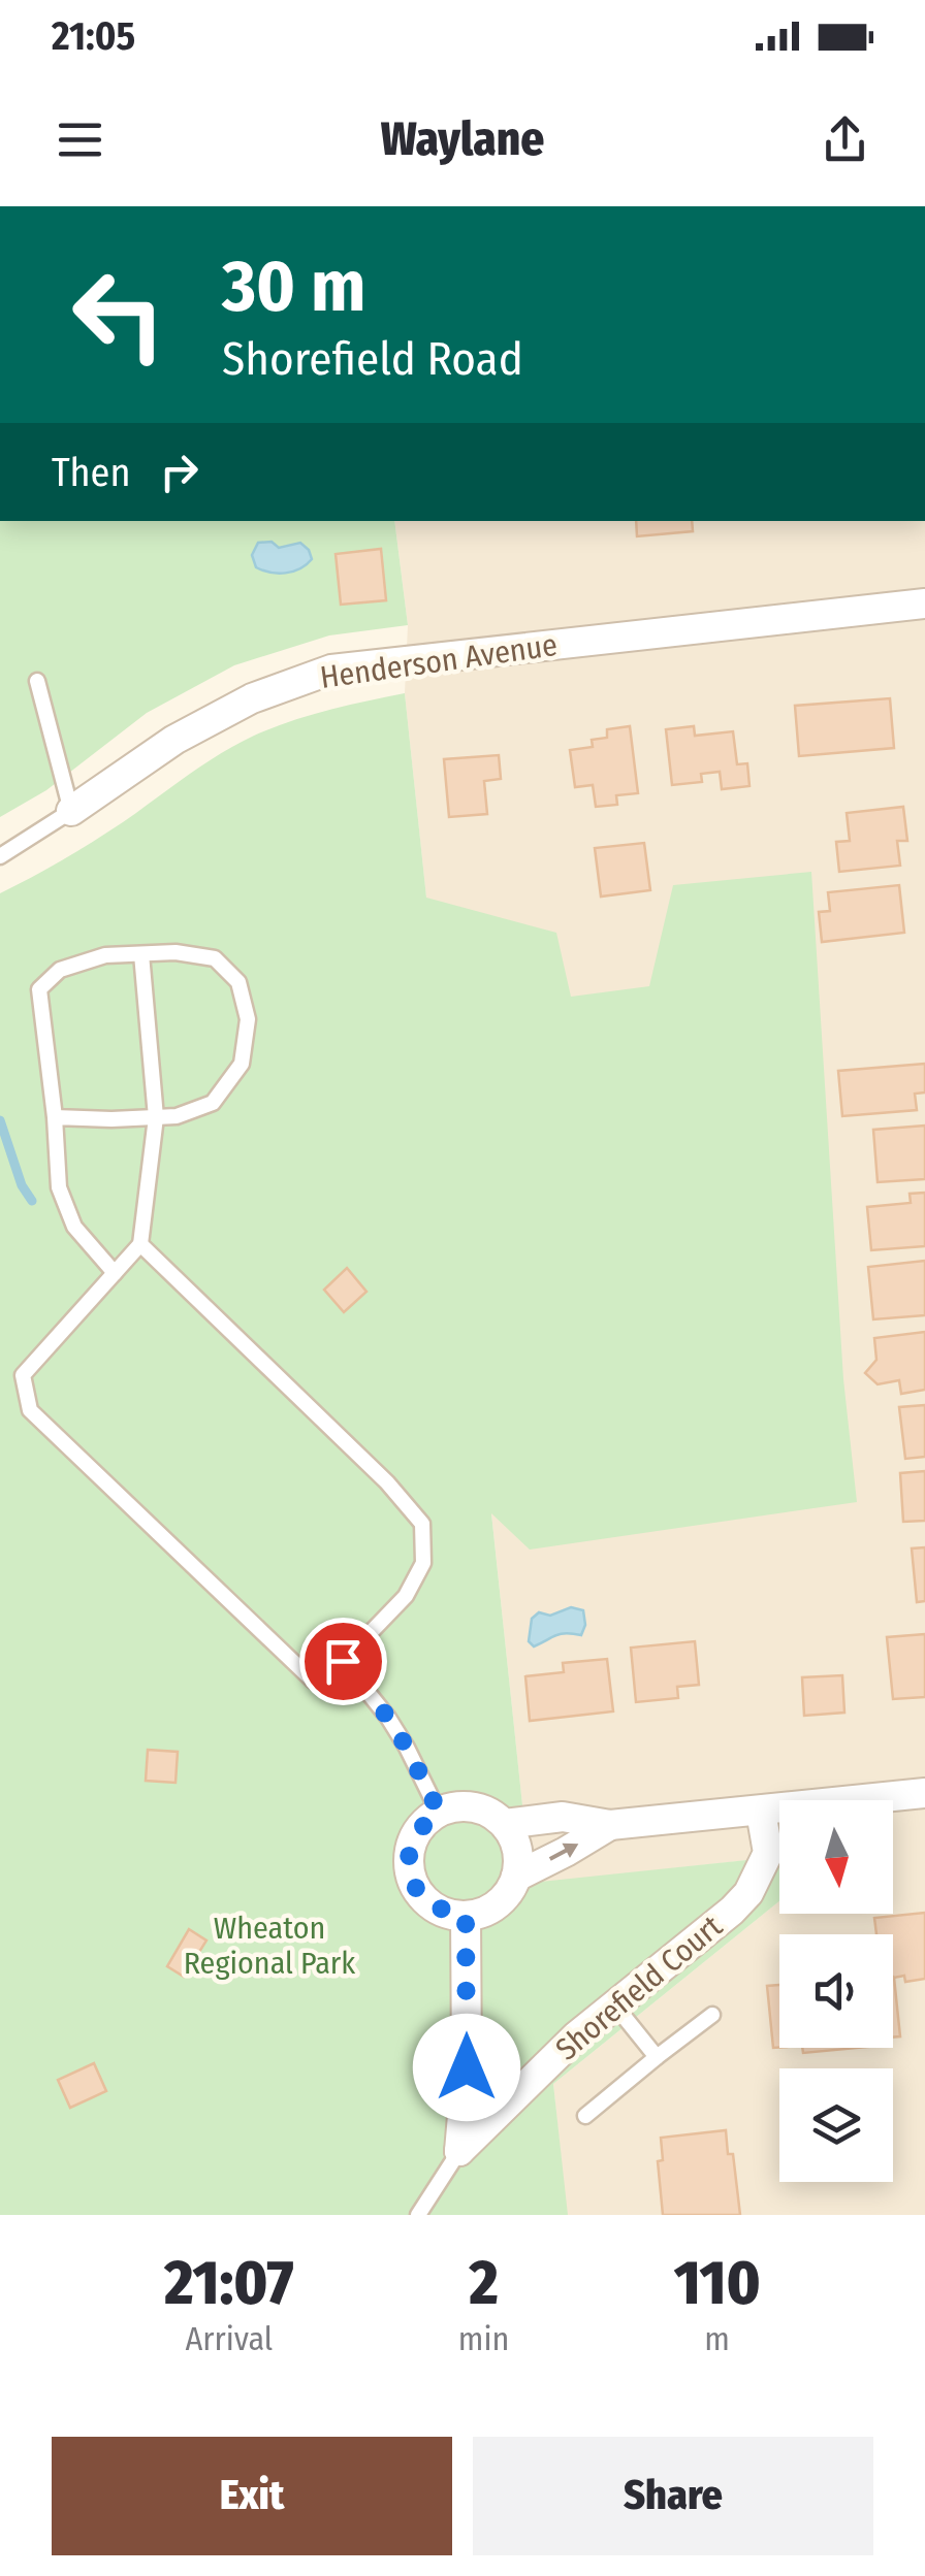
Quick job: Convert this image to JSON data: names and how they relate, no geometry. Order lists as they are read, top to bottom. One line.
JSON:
{"streets":{"street":["Henderson Avenue","Shorefield Court"]},"parks":["Wheaton Regional Park"],"north":"bottom","page":{"status":"21:05","header":"Waylane","turn":["30 m","Shorefield Road"],"then":"Then","eta":["21:07","Arrival","2","min","110","m"],"buttons":["Exit","Share"]}}
